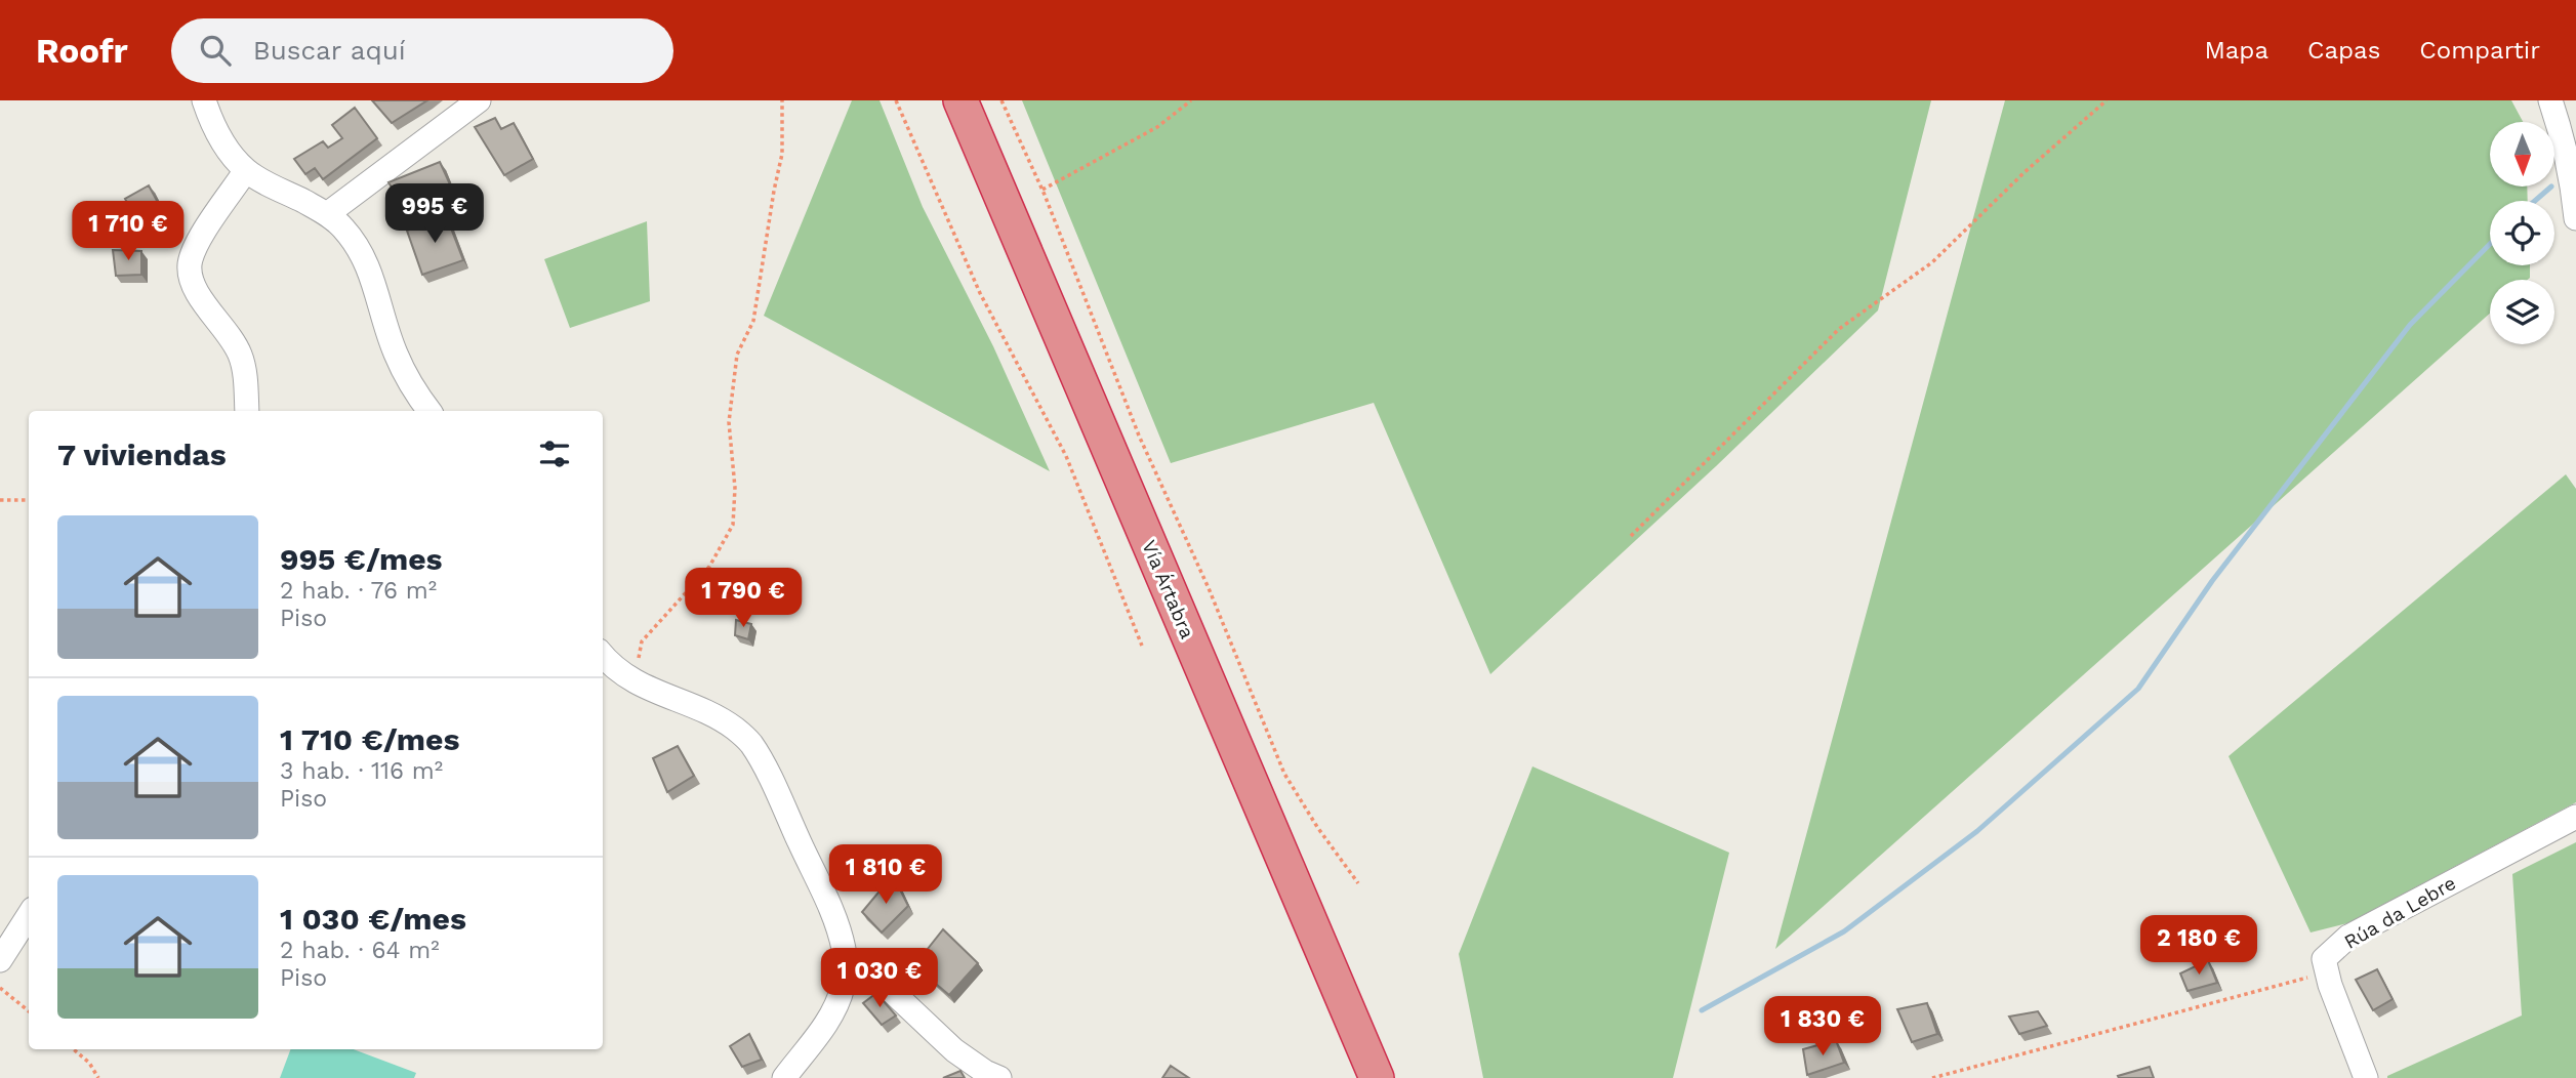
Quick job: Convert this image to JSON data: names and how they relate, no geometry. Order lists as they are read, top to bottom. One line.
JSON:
{"streets":{"highway":["Vía Ártabra"],"street":["Rúa da Lebre"]},"north":"bottom","page":{"header":"Roofr","search":"Buscar aquí","nav":["Mapa","Capas","Compartir"],"price":["995 €","1 710 €","1 790 €","1 810 €","2 180 €","1 030 €","1 830 €"],"heading":"7 viviendas","list":[{"name":"995 €/mes","note":"2 hab. · 76 m² · Piso"},{"name":"1 710 €/mes","note":"3 hab. · 116 m² · Piso"},{"name":"1 030 €/mes","note":"2 hab. · 64 m² · Piso"}]}}
